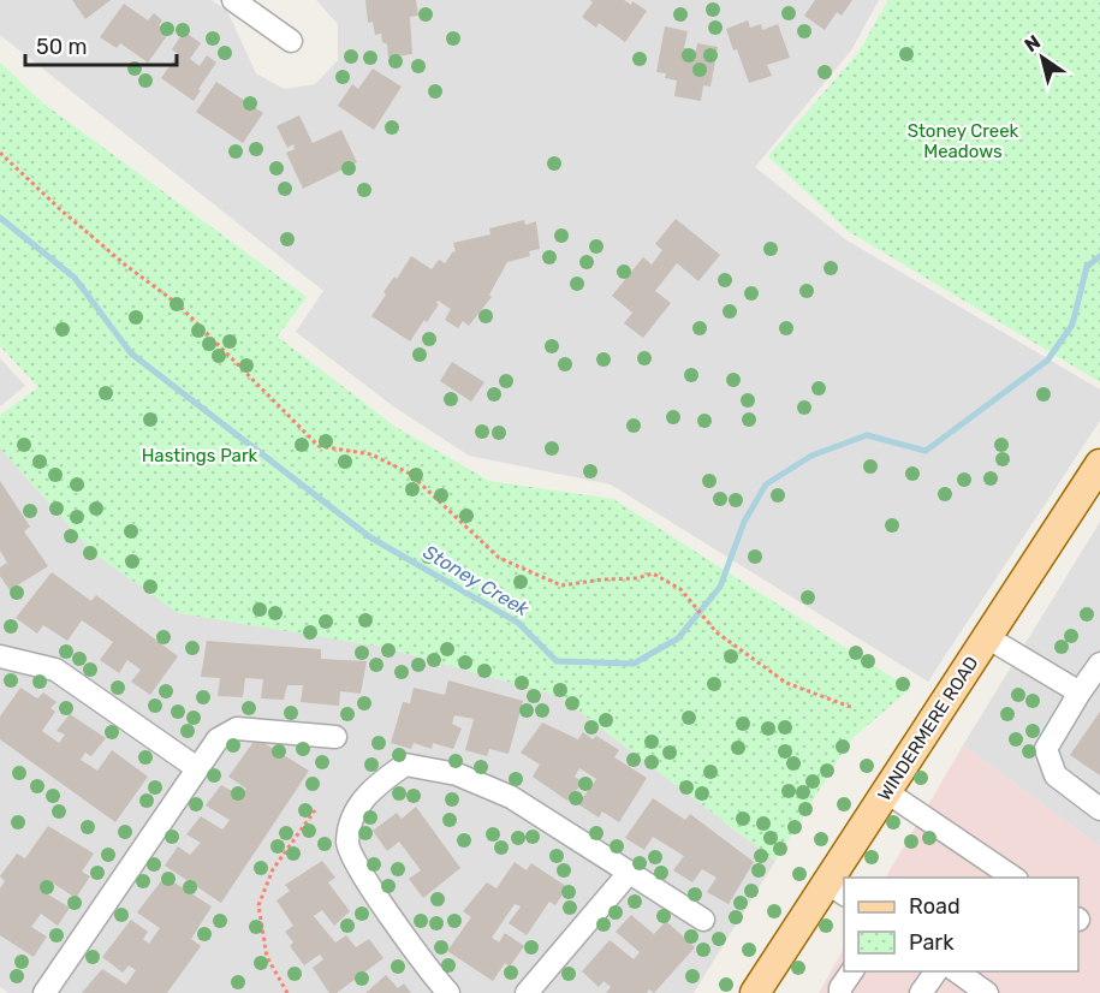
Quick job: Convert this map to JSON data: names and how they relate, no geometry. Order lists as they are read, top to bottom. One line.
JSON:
{"streets":{"main road":["WINDERMERE ROAD"]},"water":["Stoney Creek"],"parks":["Stoney Creek Meadows","Hastings Park"],"legend":["Road","Park"],"scale_bar":"50 m","north":"top left"}
